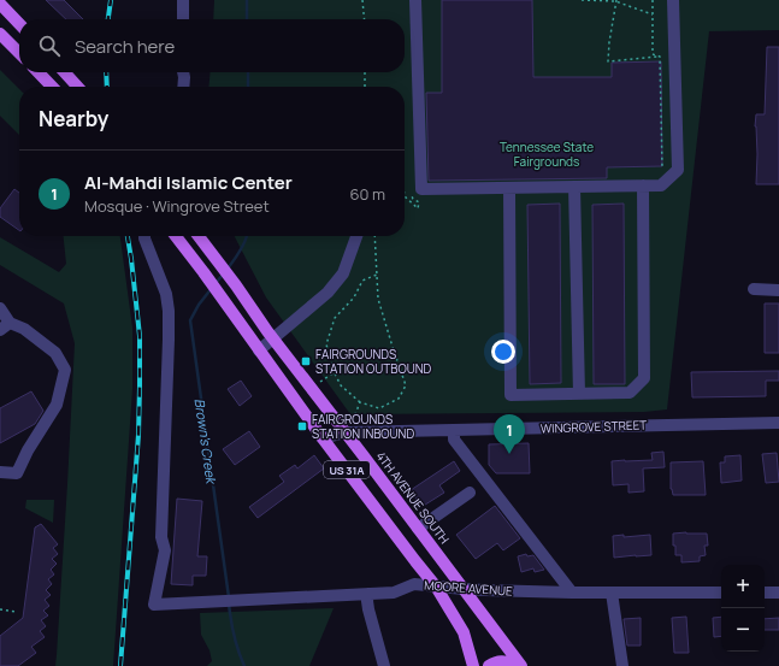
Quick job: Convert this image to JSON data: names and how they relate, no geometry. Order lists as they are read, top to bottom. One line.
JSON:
{"streets":{"main road":["US 31A","4TH AVENUE SOUTH"],"street":["WINGROVE STREET","MOORE AVENUE"]},"crossings":[["WINGROVE STREET","US 31A"],["WINGROVE STREET","4TH AVENUE SOUTH"],["US 31A","MOORE AVENUE"],["4TH AVENUE SOUTH","MOORE AVENUE"]],"water":["Brown's Creek"],"parks":["Tennessee State Fairgrounds"],"places":{"transit":["FAIRGROUNDS STATION OUTBOUND","FAIRGROUNDS STATION INBOUND"]},"page":{"search":"Search here","heading":"Nearby","list":[{"mark":"1","name":"Al-Mahdi Islamic Center","note":"Mosque · Wingrove Street","value":"60 m"}],"pins":"1","map_buttons":["+","−"]}}
